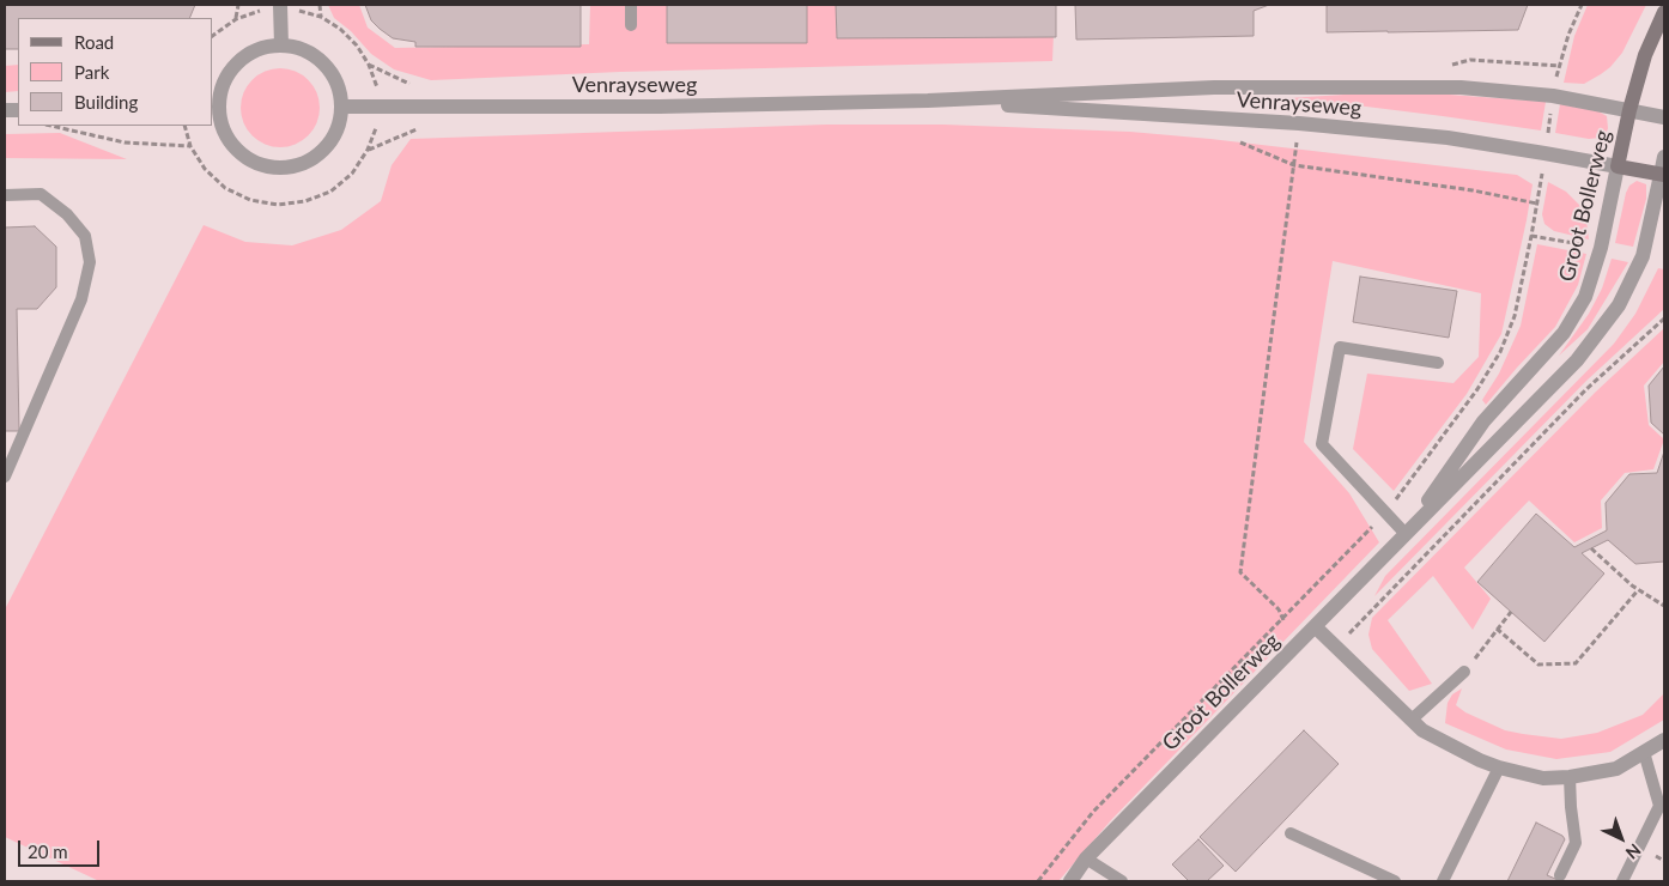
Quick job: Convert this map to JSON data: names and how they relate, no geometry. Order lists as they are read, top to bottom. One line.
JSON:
{"streets":{"main road":["Venrayseweg","Groot Bollerweg"]},"crossings":[["Venrayseweg","Groot Bollerweg"]],"legend":["Road","Park","Building"],"scale_bar":"20 m","north":"bottom right"}
